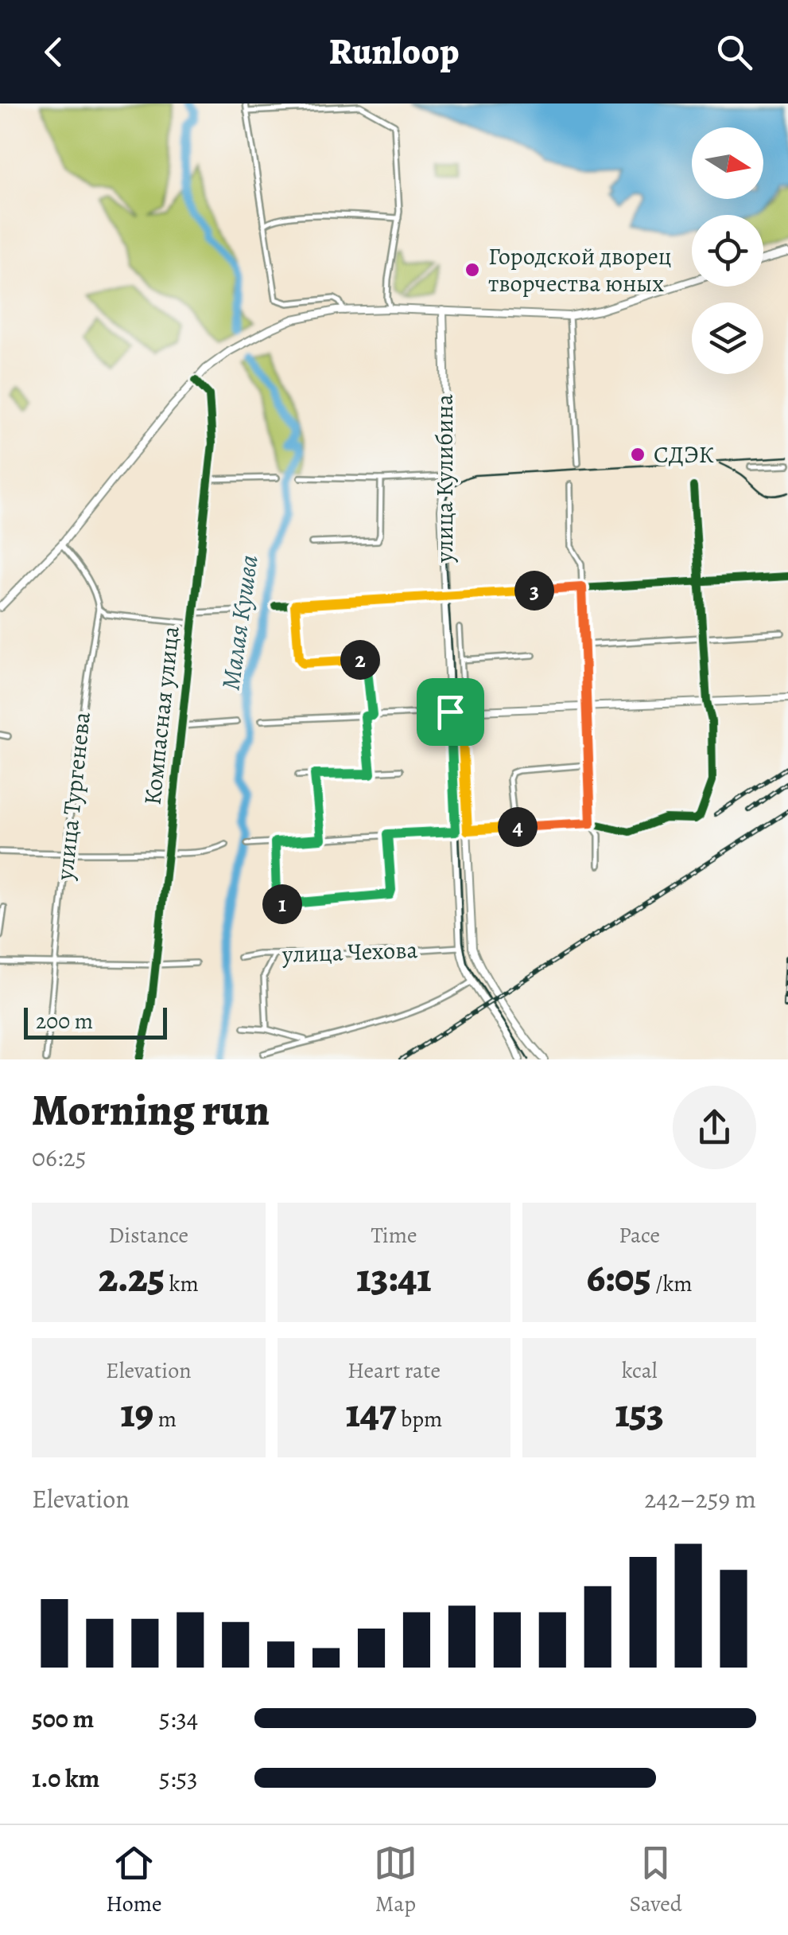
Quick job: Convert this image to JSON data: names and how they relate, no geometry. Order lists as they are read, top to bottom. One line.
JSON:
{"streets":{"main road":["улица Кулибина"],"street":["Компасная улица","улица Тургенева","улица Чехова"]},"crossings":[["улица Кулибина","улица Чехова"]],"water":["Малая Кушва"],"places":["Городской дворец творчества юных","СДЭК"],"scale_bar":"200 m","north":"right","page":{"header":"Runloop","pins":["3","2","4","1"],"scale":"200 m","heading":["Morning run","06:25"],"stats":[["Distance","2.25 km"],["Time","13:41"],["Pace","6:05 /km"],["Elevation","19 m"],["Heart rate","147 bpm"],["kcal","153"]],"chart":["Elevation","242–259 m"],"list":[{"name":"500 m","note":"5:34"},{"name":"1.0 km","note":"5:53"}],"tabs":["Home","Map","Saved"]}}
